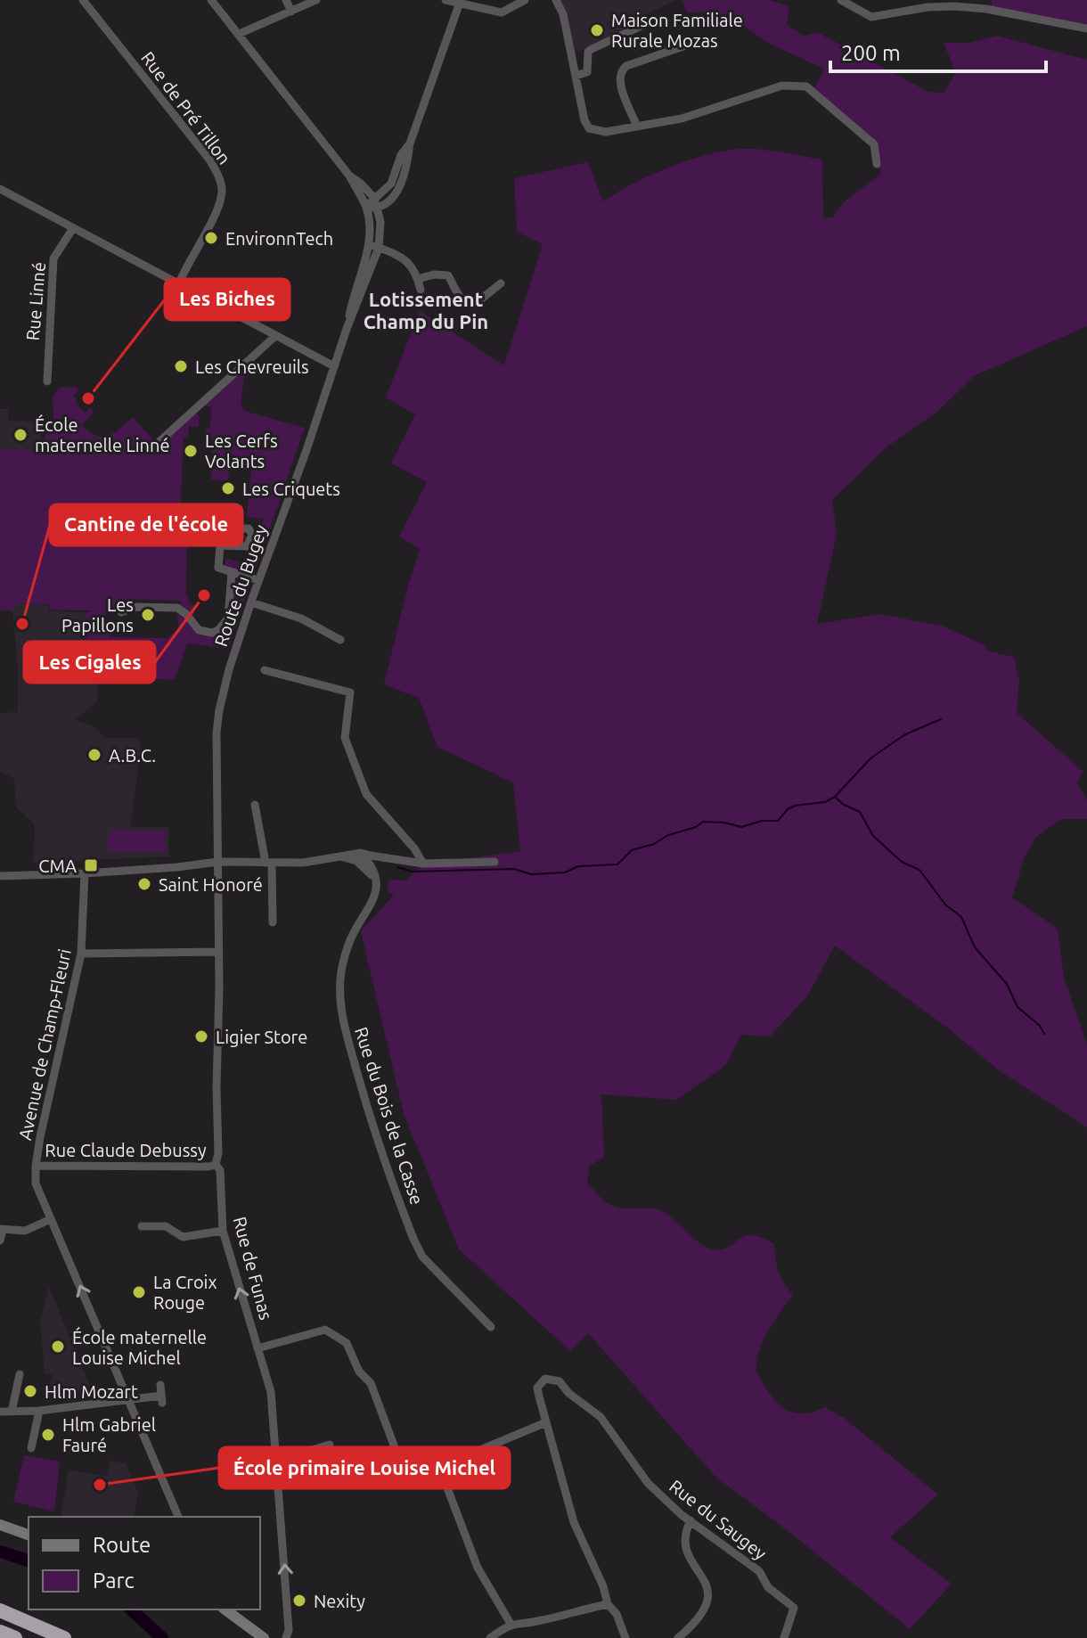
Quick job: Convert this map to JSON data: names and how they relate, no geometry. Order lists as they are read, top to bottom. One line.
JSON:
{"streets":{"street":["Rue de Pré Tillon","Rue Linné","Route du Bugey","Avenue de Champ-Fleuri","Rue du Bois de la Casse","Rue Claude Debussy","Rue de Funas","Rue du Saugey"]},"crossings":[["Route du Bugey","Rue de Funas"],["Avenue de Champ-Fleuri","Rue Claude Debussy"],["Rue Claude Debussy","Rue de Funas"]],"one_way":["Rue de Funas"],"districts":["Lotissement Champ du Pin"],"places":{"other":["Maison Familiale Rurale Mozas","EnvironnTech","Les Chevreuils","Les Biches","École maternelle Linné","Les Cerfs Volants","Les Criquets","Les Cigales","Les Papillons","Cantine de l'école","A.B.C.","Saint Honoré","Ligier Store","La Croix Rouge","École maternelle Louise Michel","Hlm Mozart","Hlm Gabriel Fauré","École primaire Louise Michel","Nexity"],"transit":["CMA"]},"legend":["Route","Parc"],"scale_bar":"200 m"}
